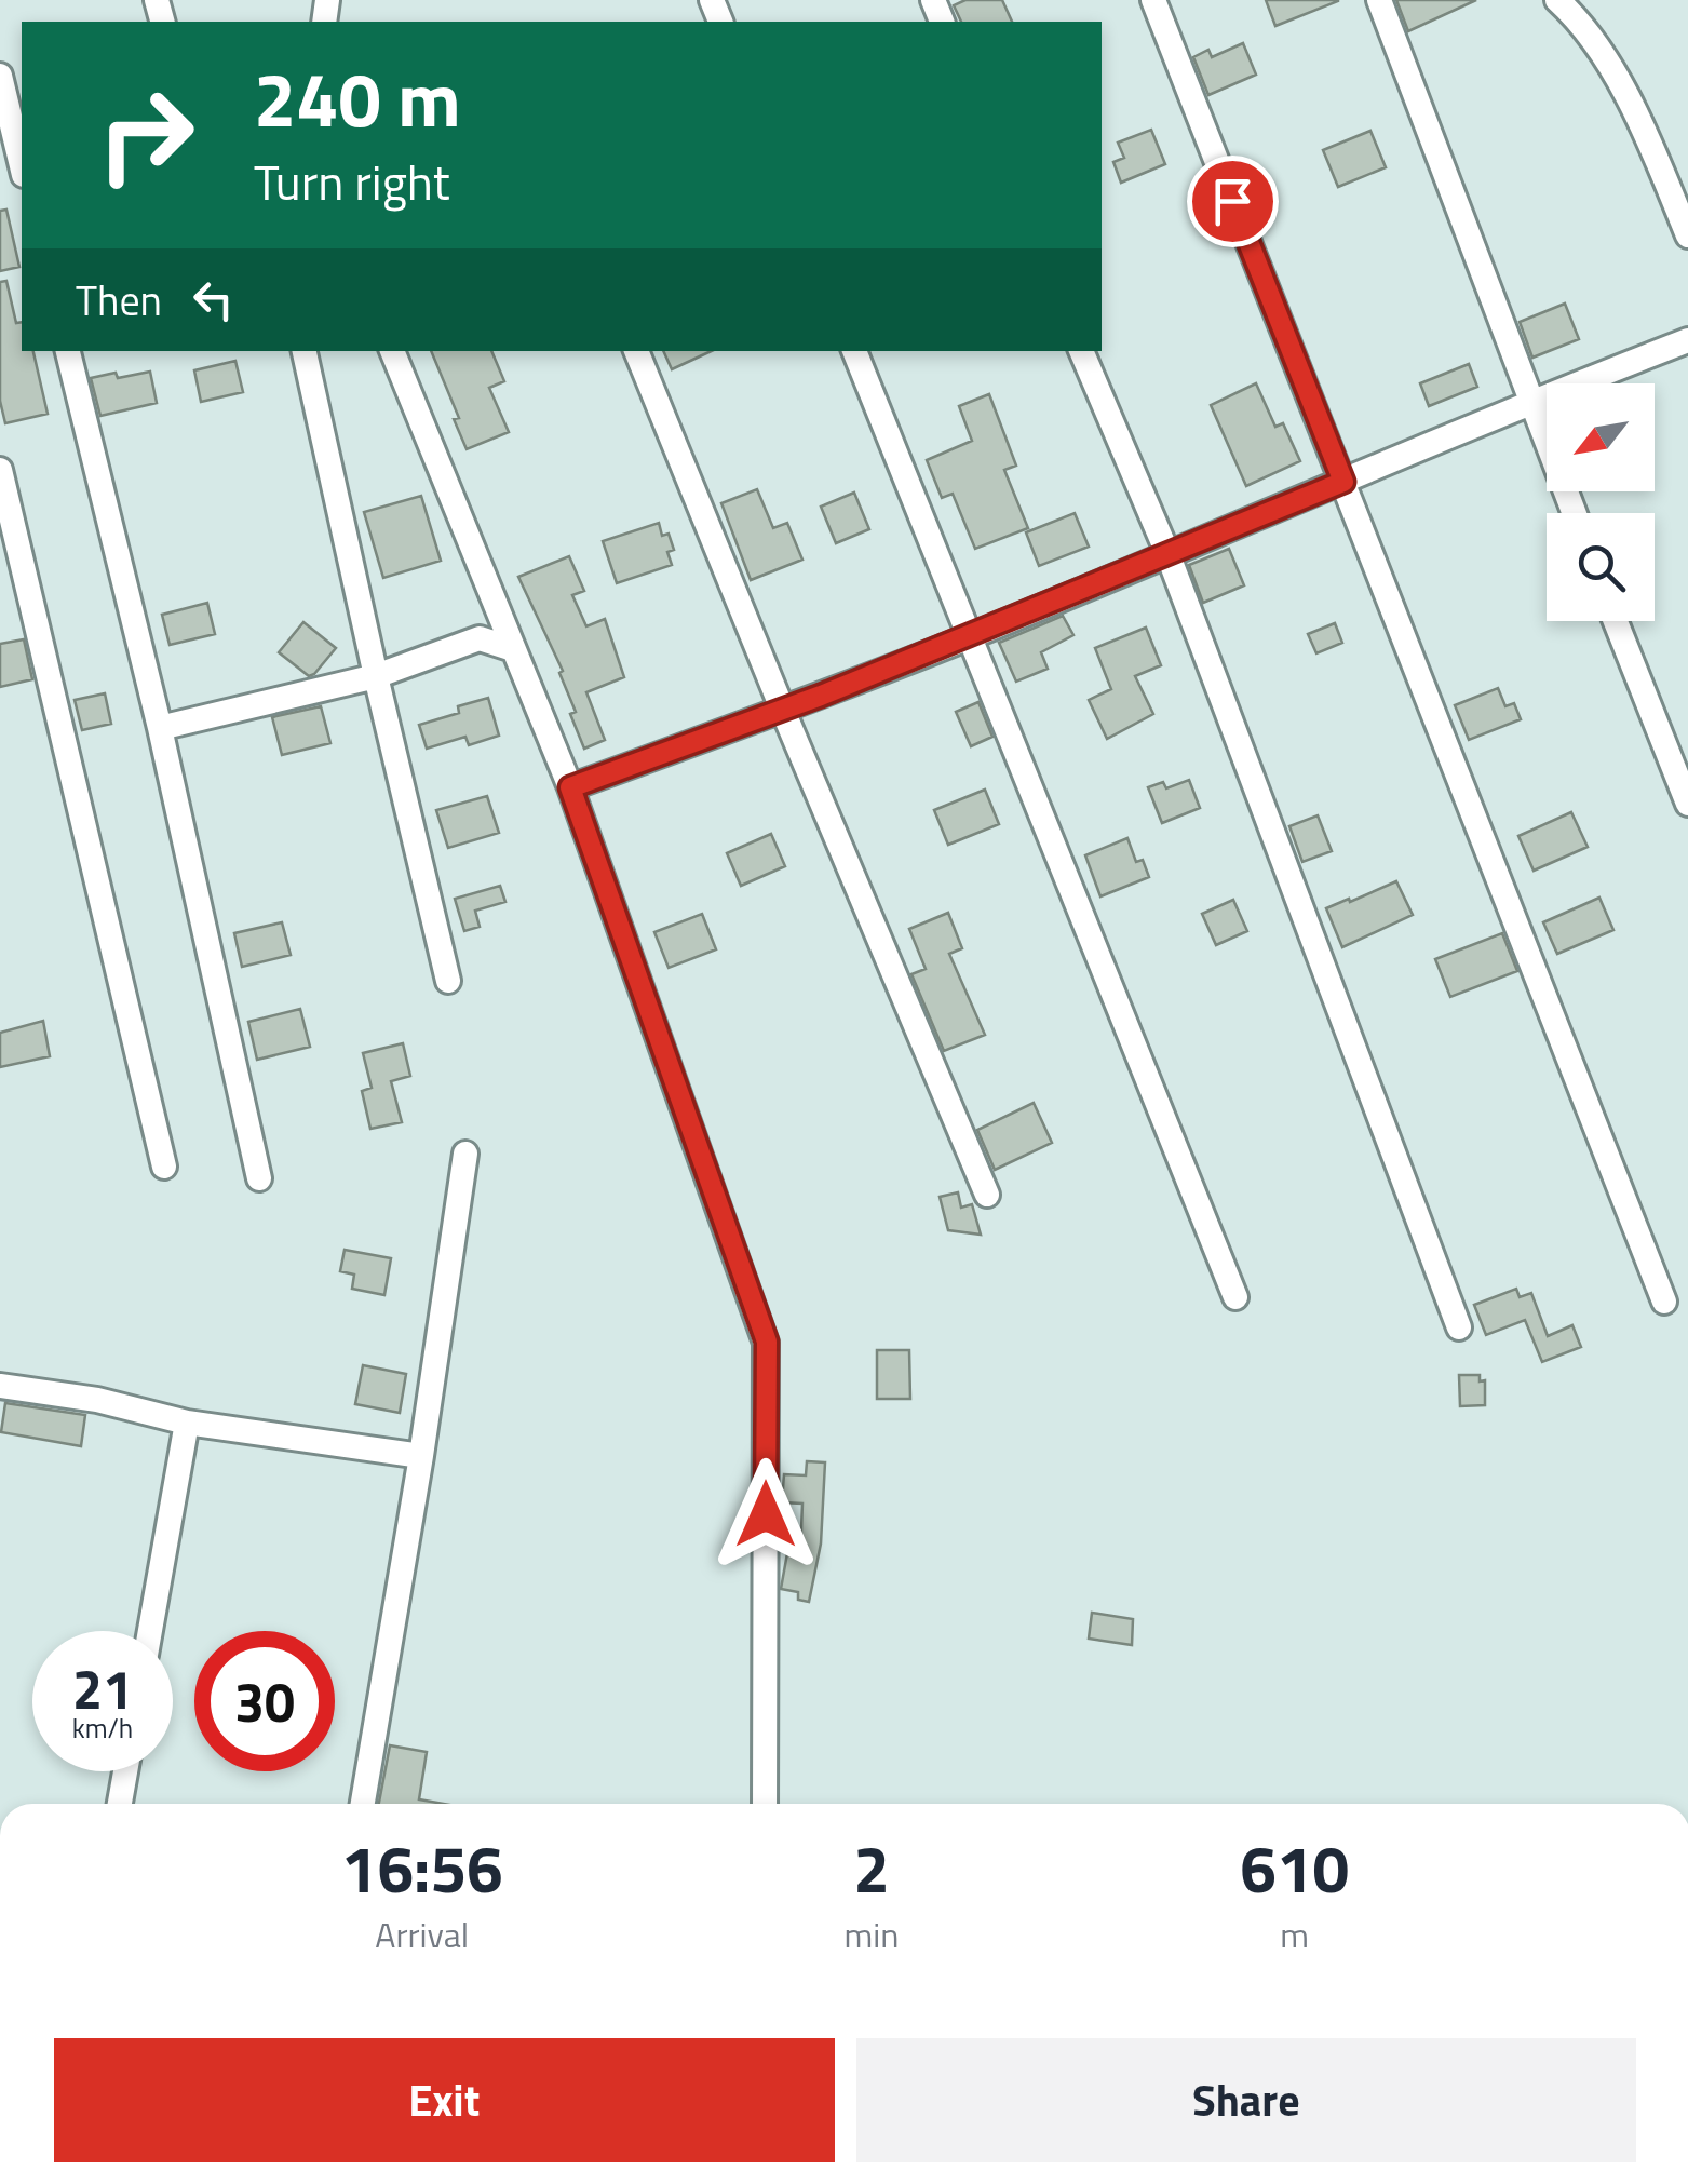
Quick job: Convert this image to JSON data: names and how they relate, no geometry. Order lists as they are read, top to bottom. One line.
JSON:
{"north":"bottom left","page":{"turn":["240 m","Turn right"],"then":"Then","speed":"21 km/h","limit":"30","eta":["16:56","Arrival","2","min","610","m"],"buttons":["Exit","Share"]}}
